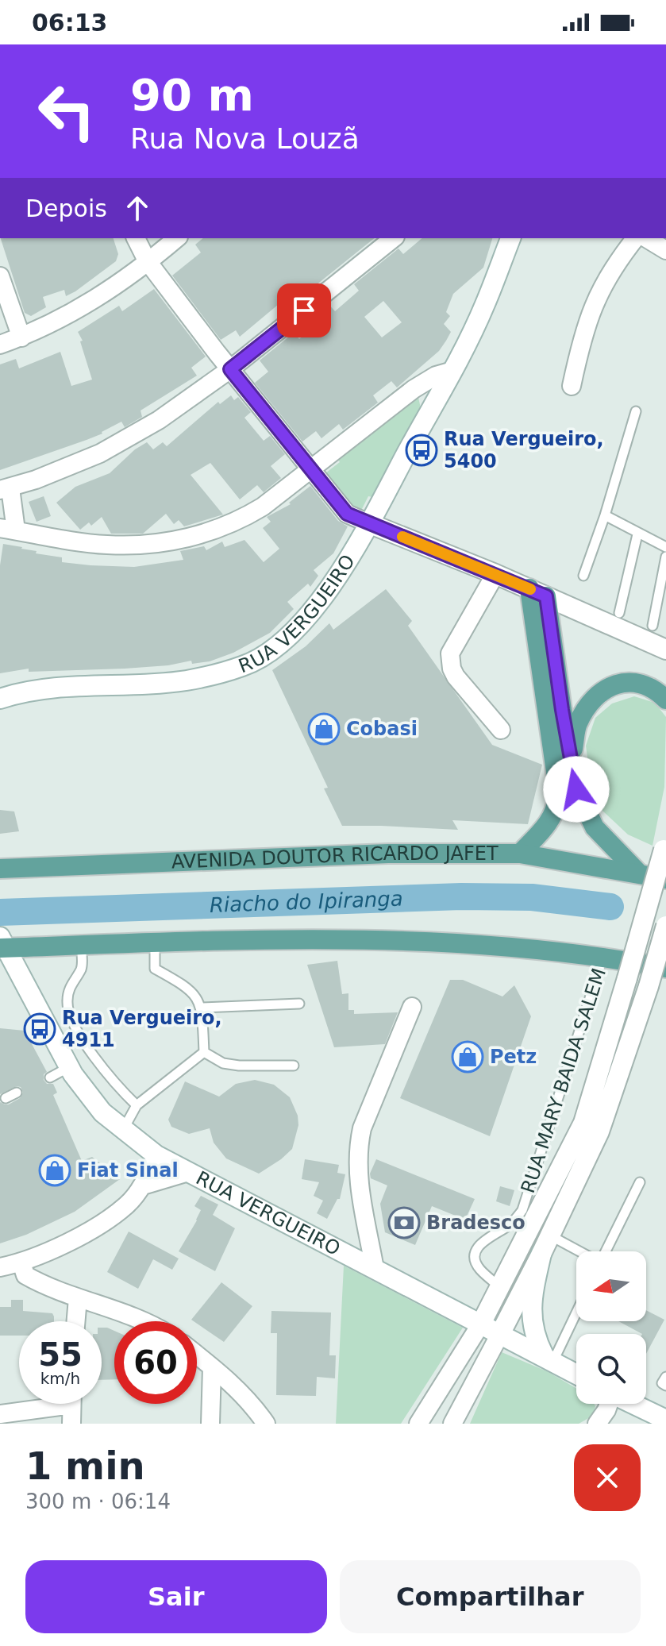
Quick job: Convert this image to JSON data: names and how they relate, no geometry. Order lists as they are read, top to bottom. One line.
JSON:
{"streets":{"main road":["RUA VERGUEIRO","AVENIDA DOUTOR RICARDO JAFET"],"lane":["RUA MARY BAIDA SALEM"]},"water":["Riacho do Ipiranga"],"places":{"bus stop":["Rua Vergueiro, 5400","Rua Vergueiro, 4911"],"shop":["Cobasi","Petz","Fiat Sinal"],"bank":["Bradesco"]},"north":"left","page":{"status":"06:13","turn":["90 m","Rua Nova Louzã"],"then":"Depois","speed":"55 km/h","limit":"60","heading":["1 min","300 m · 06:14"],"buttons":["Sair","Compartilhar"]}}
